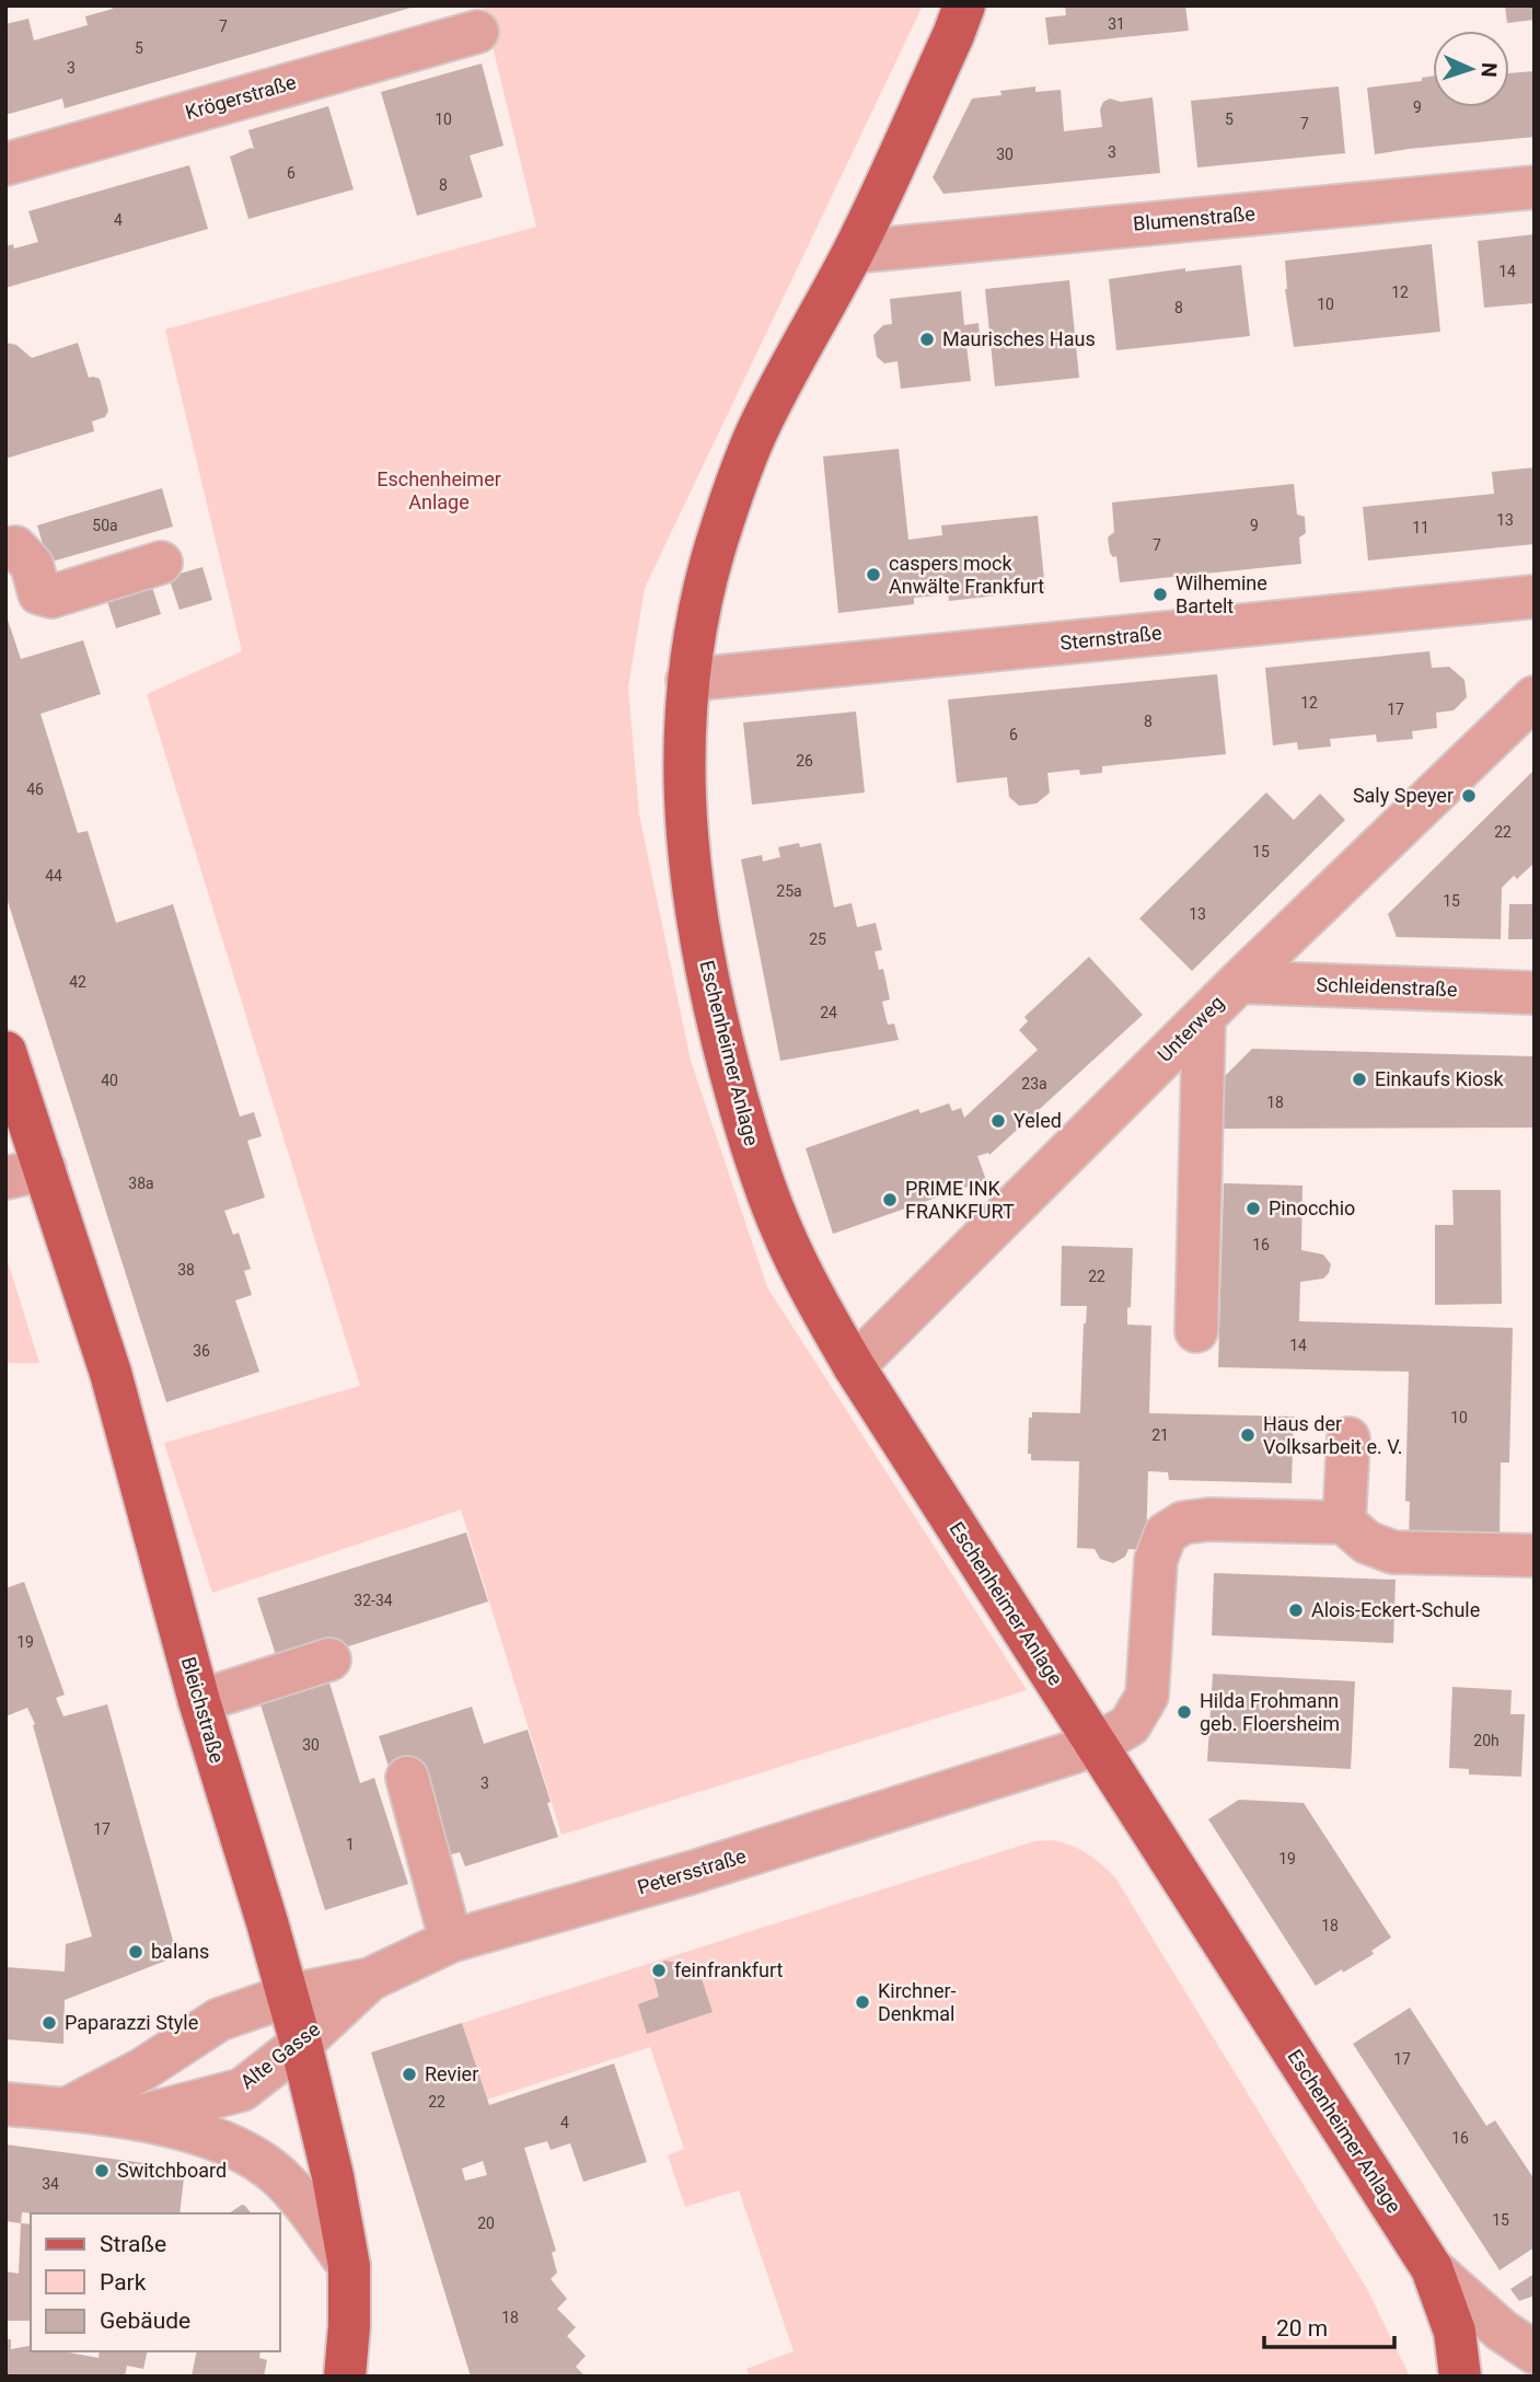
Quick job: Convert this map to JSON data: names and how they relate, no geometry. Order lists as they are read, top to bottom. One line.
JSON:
{"streets":{"main road":["Eschenheimer Anlage","Bleichstraße"],"street":["Krögerstraße","Blumenstraße","Sternstraße","Schleidenstraße","Unterweg","Petersstraße","Alte Gasse"]},"crossings":[["Blumenstraße","Eschenheimer Anlage"],["Sternstraße","Eschenheimer Anlage"],["Schleidenstraße","Unterweg"],["Unterweg","Eschenheimer Anlage"],["Eschenheimer Anlage","Petersstraße"],["Bleichstraße","Petersstraße"],["Bleichstraße","Alte Gasse"],["Petersstraße","Alte Gasse"]],"parks":["Eschenheimer Anlage"],"places":["Maurisches Haus","caspers mock Anwälte Frankfurt","Wilhemine Bartelt","Saly Speyer","Einkaufs Kiosk","Yeled","PRIME INK FRANKFURT","Pinocchio","Haus der Volksarbeit e. V.","Alois-Eckert-Schule","Hilda Frohmann geb. Floersheim","balans","feinfrankfurt","Kirchner- Denkmal","Paparazzi Style","Revier","Switchboard"],"house_numbers":["31","7","5","3","9","10","5","7","3","30","6","8","4","14","12","10","8","13","50a","9","11","7","12","17","8","6","26","46","22","15","44","25a","15","13","25","42","24","40","23a","18","38a","16","38","22","14","36","10","21","32-34","19","20h","30","3","17","1","19","18","17","22","4","16","34","15","20","18"],"legend":["Straße","Park","Gebäude"],"scale_bar":"20 m","north":"right"}
